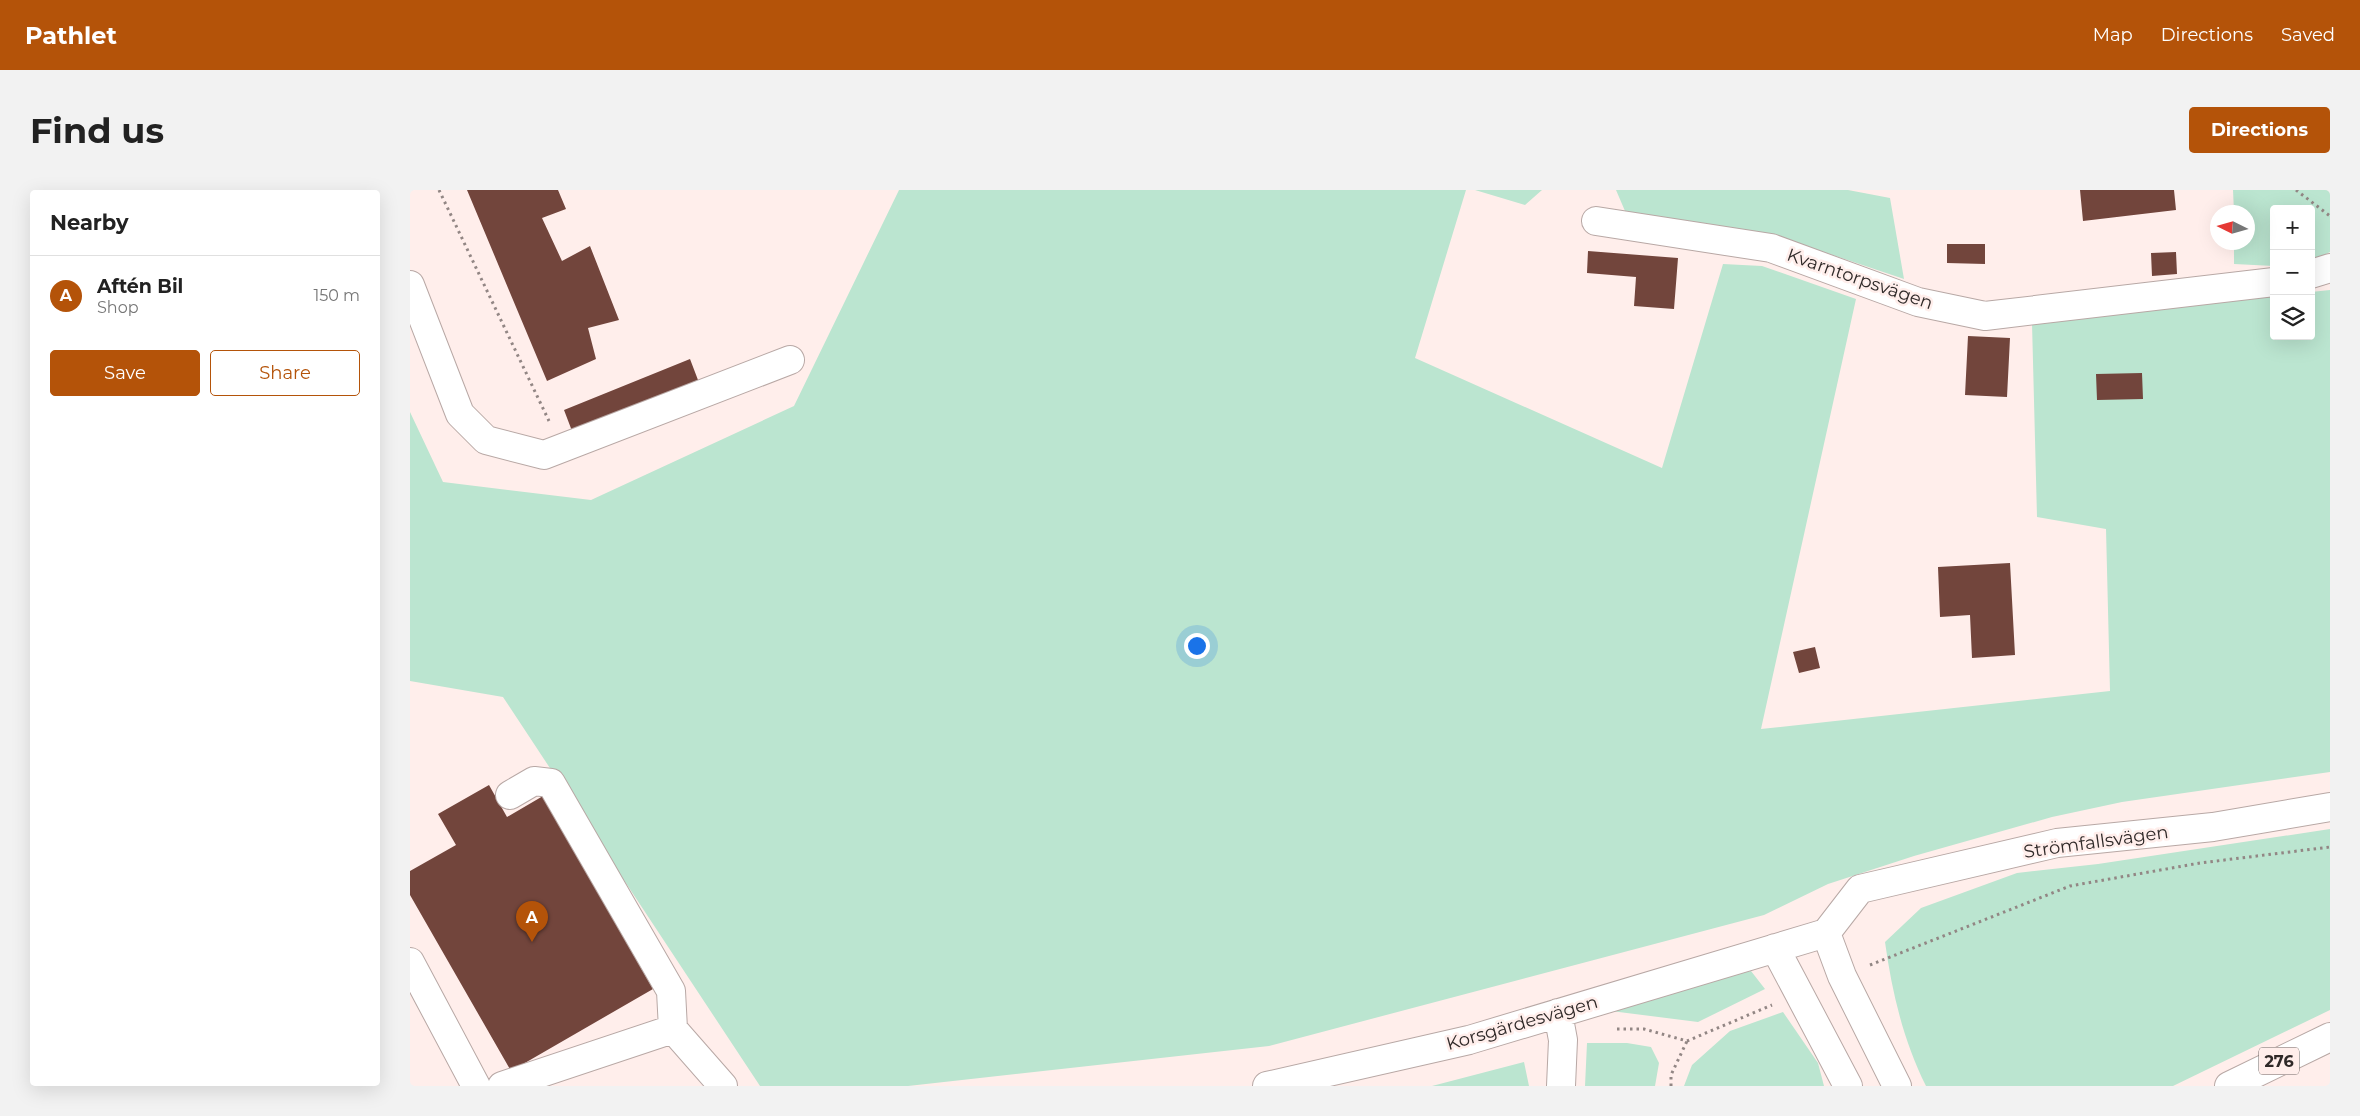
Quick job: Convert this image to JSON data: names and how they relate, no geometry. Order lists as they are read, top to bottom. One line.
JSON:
{"streets":{"street":["Kvarntorpsvägen","Strömfallsvägen","Korsgärdesvägen","276"]},"north":"left","page":{"header":"Pathlet","nav":["Map","Directions","Saved"],"buttons":["Directions",["Save","Share"]],"title":"Find us","heading":"Nearby","map_buttons":["+","−"],"list":[{"mark":"A","name":"Aftén Bil","note":"Shop","value":"150 m"}],"pins":"A"}}
